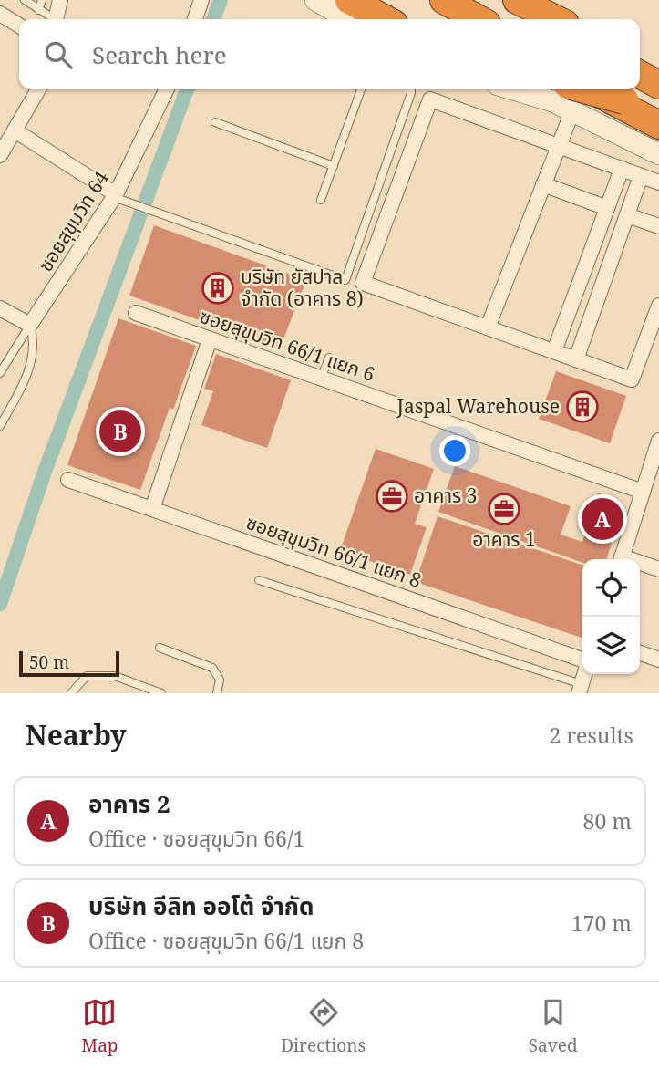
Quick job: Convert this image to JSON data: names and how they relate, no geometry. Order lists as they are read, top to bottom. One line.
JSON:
{"streets":{"street":["ซอยสุขุมวิท 64","ซอยสุขุมวิท 66/1 แยก 6","ซอยสุขุมวิท 66/1 แยก 8"]},"places":{"building":["บริษัท ยัสปาล จำกัด (อาคาร 8)","Jaspal Warehouse"],"office":["อาคาร 3","อาคาร 1"]},"scale_bar":"50 m","page":{"search":"Search here","pins":["B","A"],"scale":"50 m","heading":["Nearby","2 results"],"list":[{"mark":"A","name":"อาคาร 2","note":"Office · ซอยสุขุมวิท 66/1","value":"80 m"},{"mark":"B","name":"บริษัท อีลิท ออโต้ จำกัด","note":"Office · ซอยสุขุมวิท 66/1 แยก 8","value":"170 m"}],"nav":["Map","Directions","Saved"]}}
